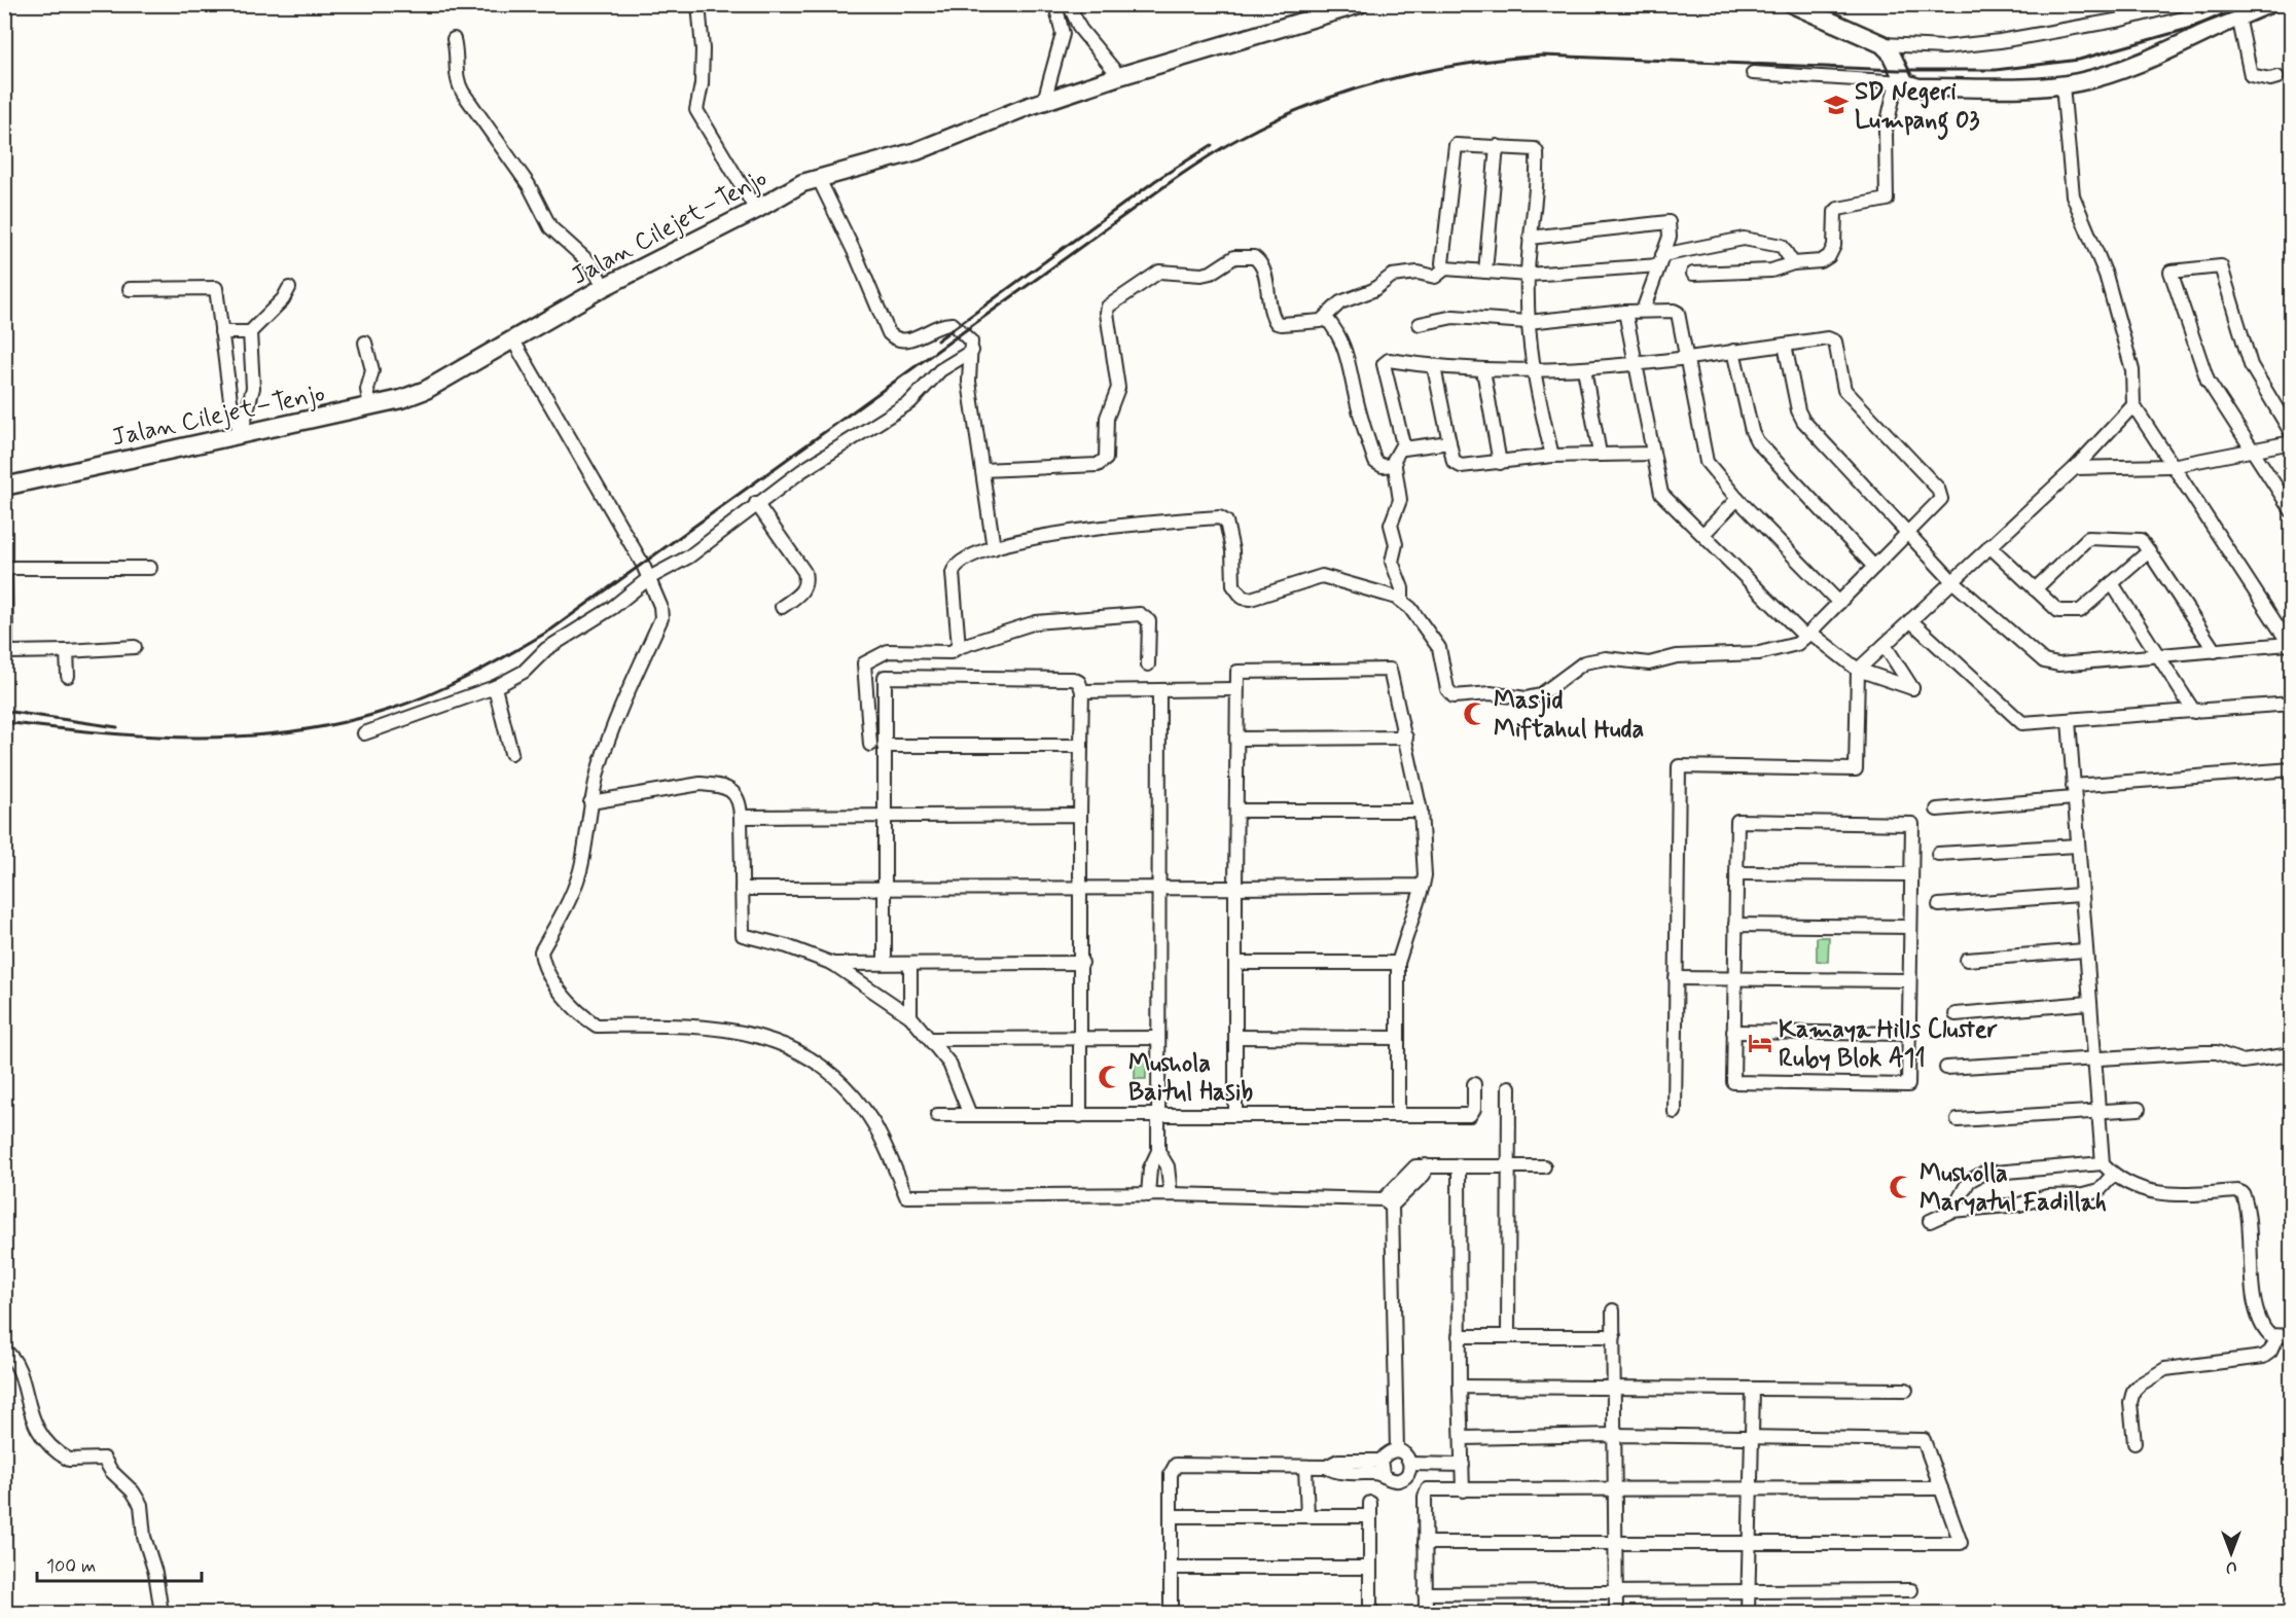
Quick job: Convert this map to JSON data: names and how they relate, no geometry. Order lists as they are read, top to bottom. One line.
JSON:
{"streets":{"main road":["Jalan Cilejet–Tenjo"]},"places":{"school or university":["SD Negeri Lumpang 03"],"mosque":["Masjid Miftahul Huda","Mushola Baitul Hasib","Musholla Maryatul Fadillah"],"hotel":["Kamaya Hills Cluster Ruby Blok A11"]},"scale_bar":"100 m","north":"bottom"}
